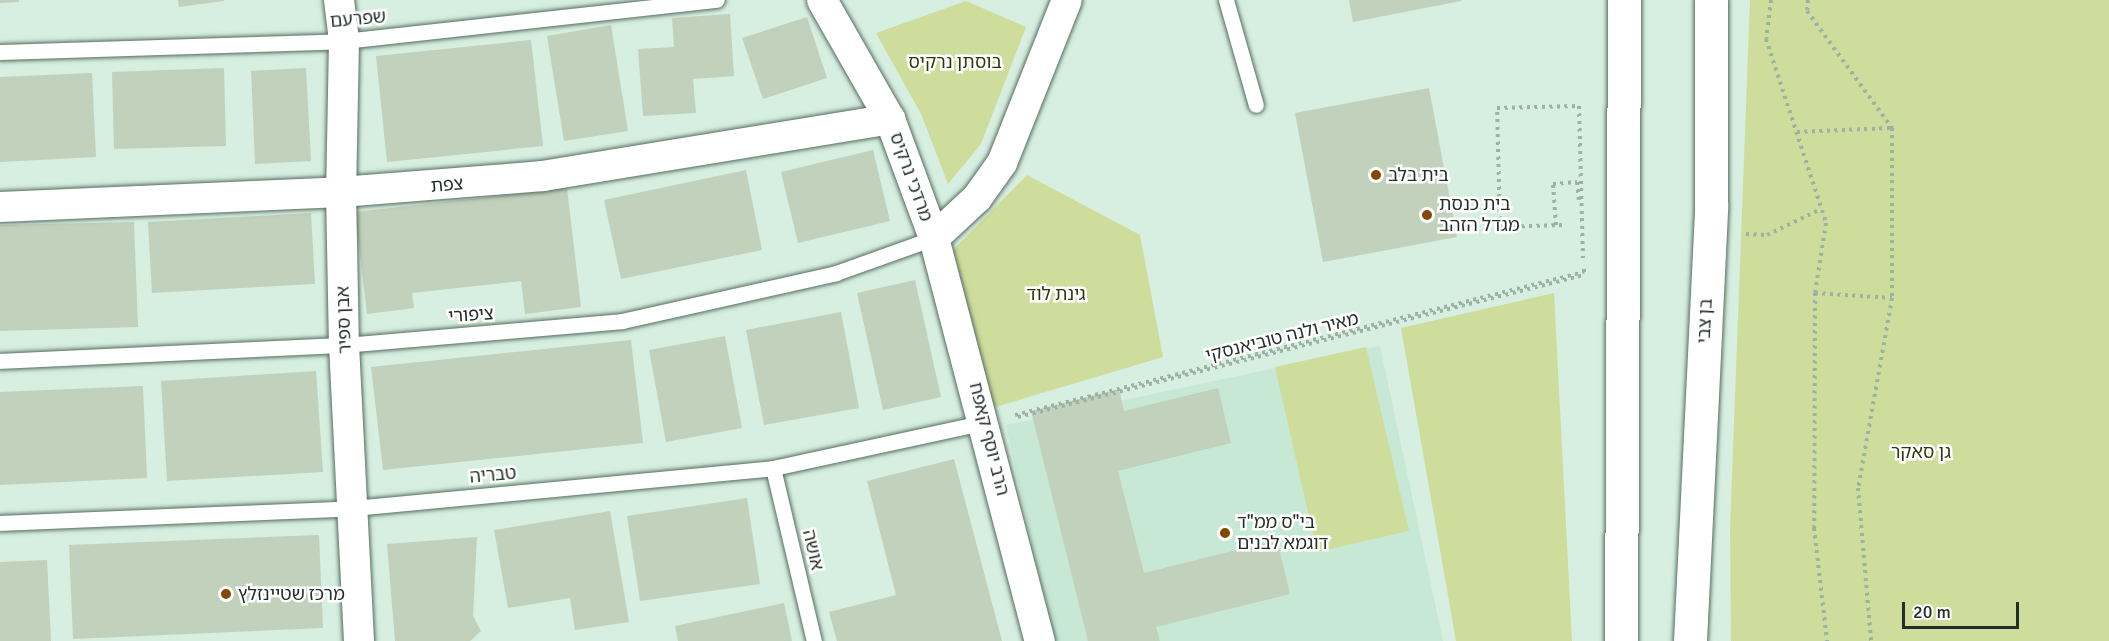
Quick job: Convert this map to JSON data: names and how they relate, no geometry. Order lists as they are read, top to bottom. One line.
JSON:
{"streets":{"main road":["בן צבי"],"street":["מרדכי נרקיס","צפת","אבן ספיר","הרב יוסף קאפח"],"lane":["שפרעם","ציפורי","טבריה","אושה"],"path":["מאיר ולנה טוביאנסקי"]},"crossings":[["שפרעם","אבן ספיר"],["מרדכי נרקיס","צפת"],["מרדכי נרקיס","ציפורי"],["מרדכי נרקיס","הרב יוסף קאפח"],["צפת","אבן ספיר"],["ציפורי","אבן ספיר"],["ציפורי","הרב יוסף קאפח"],["אבן ספיר","טבריה"],["מאיר ולנה טוביאנסקי","הרב יוסף קאפח"],["מאיר ולנה טוביאנסקי","טבריה"],["הרב יוסף קאפח","טבריה"],["טבריה","אושה"]],"parks":["בוסתן נרקיס","גינת לוד","גן סאקר"],"places":["בית בלב","בית כנסת מגדל הזהב","בי\"ס ממ\"ד דוגמא לבנים","מרכז שטיינזלץ"],"scale_bar":"20 m"}
